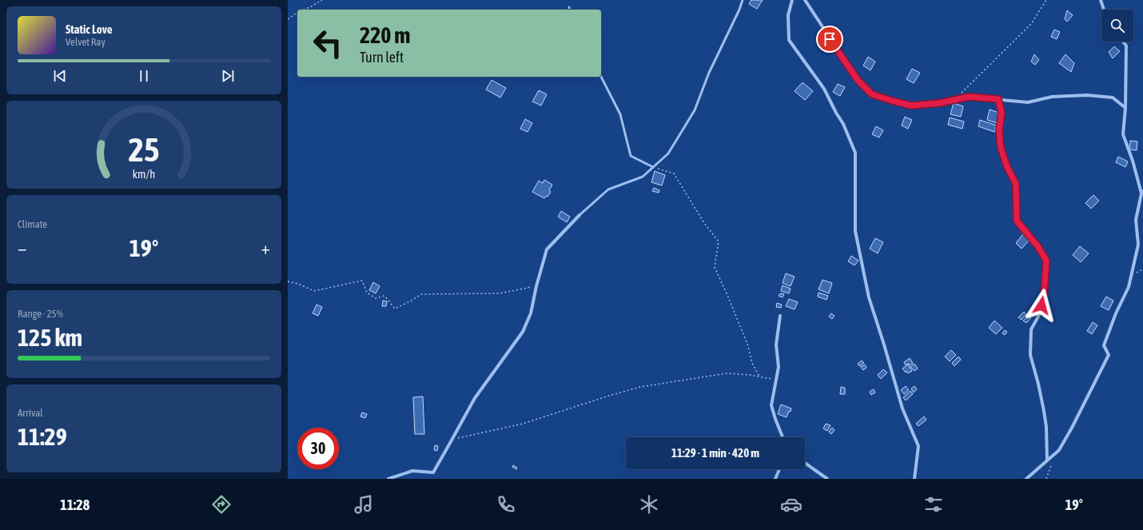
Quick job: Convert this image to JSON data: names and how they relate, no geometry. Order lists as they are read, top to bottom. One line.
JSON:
{"page":{"turn":["220 m","Turn left"],"song":["Static Love","Velvet Ray"],"tile":["Climate",["Range · 25%","125 km"],["Arrival","11:29"]],"heat":["−","19°","+"],"limit":"30","trip":"11:29 · 1 min · 420 m","tabs":["11:28","19°"],"gauge":["25","km/h"]}}
